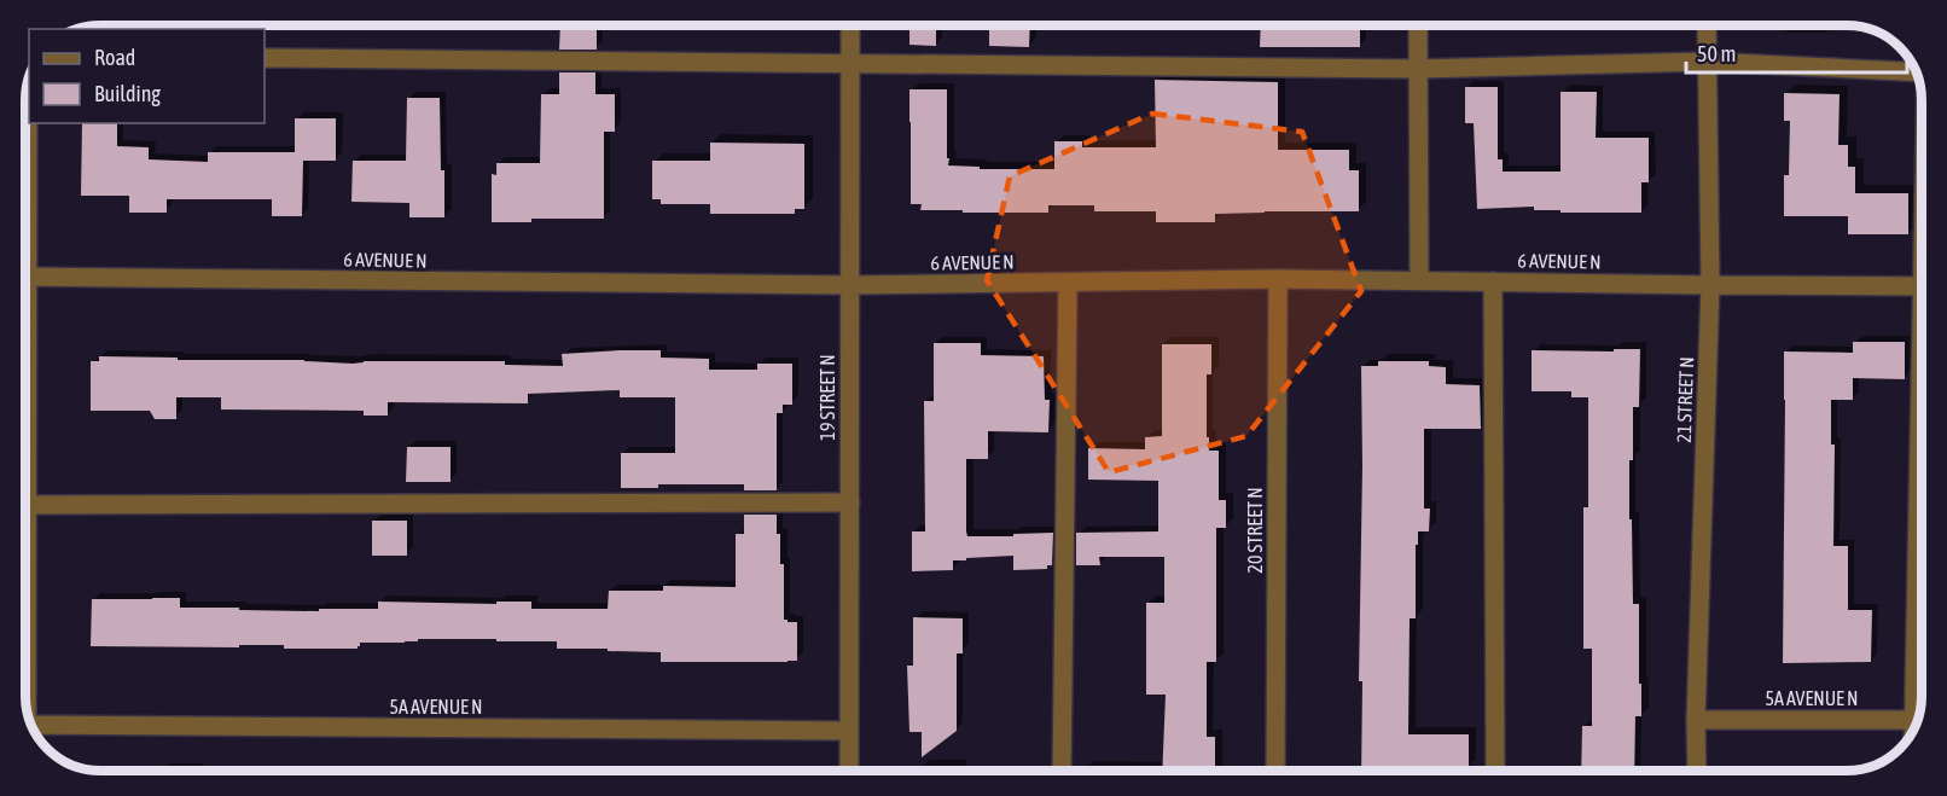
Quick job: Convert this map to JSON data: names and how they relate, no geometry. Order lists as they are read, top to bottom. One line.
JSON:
{"streets":{"street":["6 AVENUE N","19 STREET N","21 STREET N","20 STREET N","5A AVENUE N"]},"crossings":[["6 AVENUE N","19 STREET N"],["6 AVENUE N","21 STREET N"],["6 AVENUE N","20 STREET N"],["19 STREET N","5A AVENUE N"],["21 STREET N","5A AVENUE N"]],"legend":["Road","Building"],"scale_bar":"50 m"}
